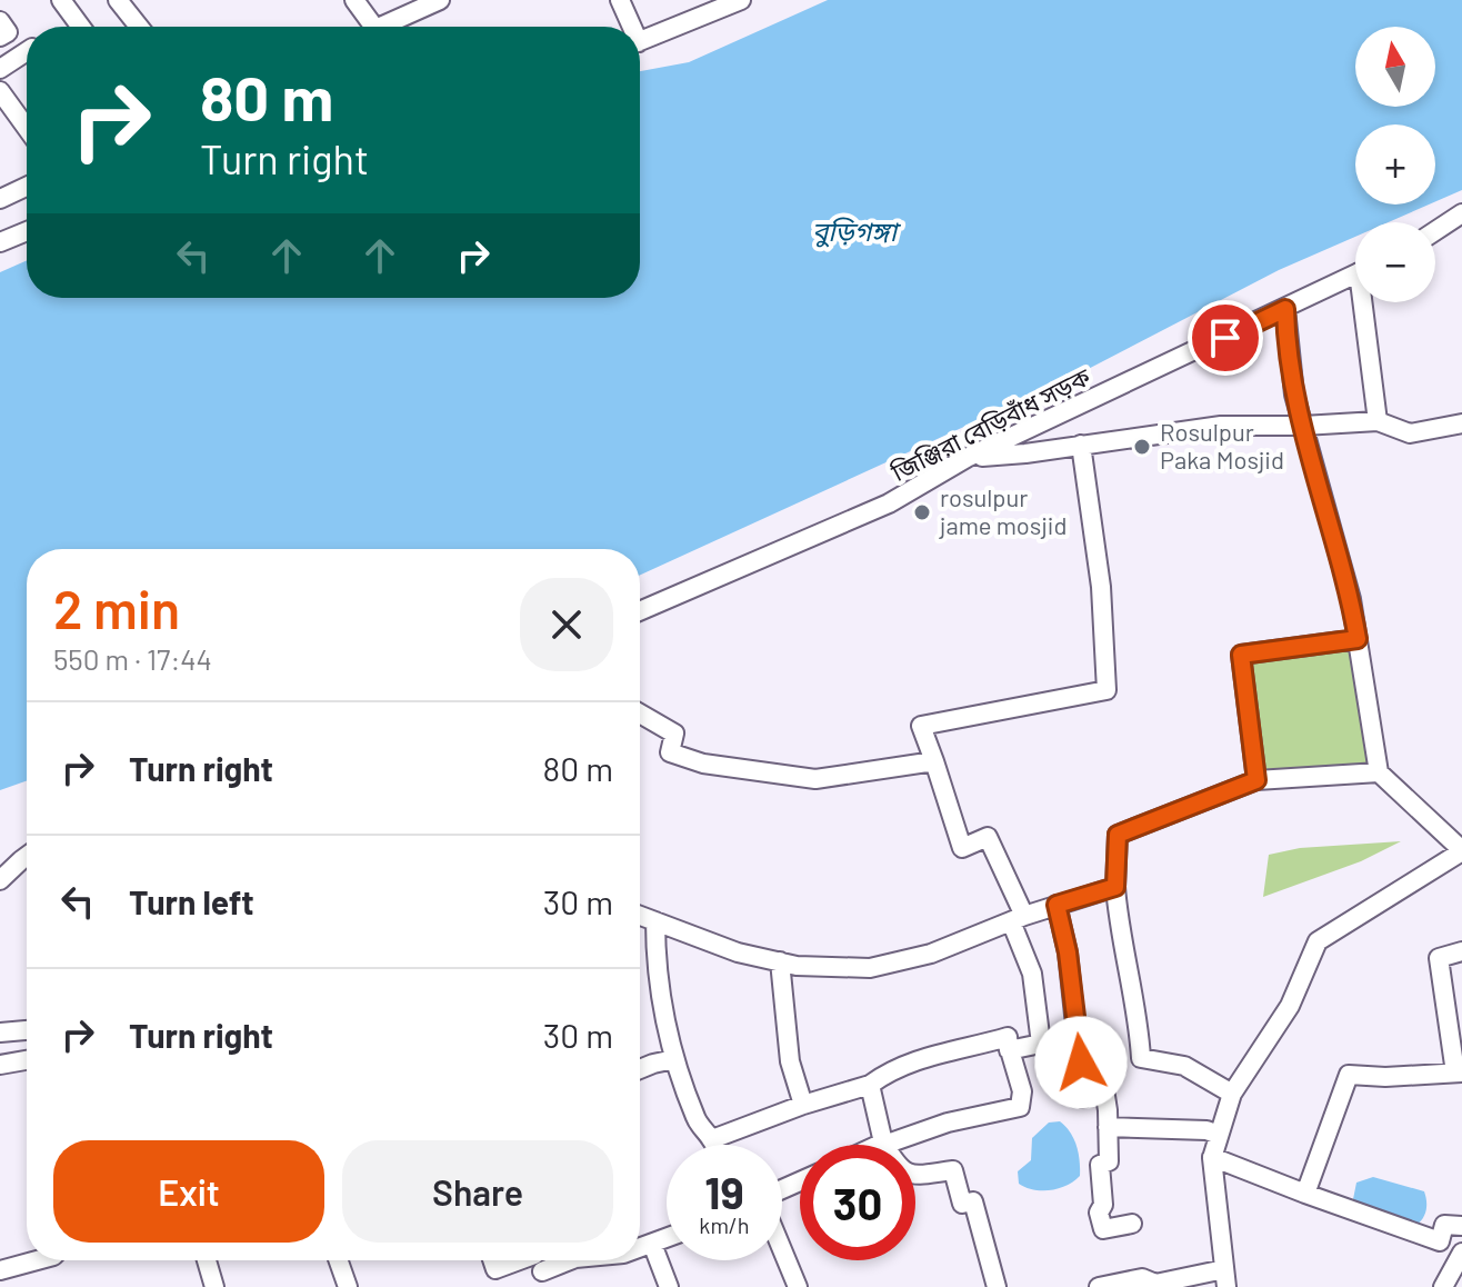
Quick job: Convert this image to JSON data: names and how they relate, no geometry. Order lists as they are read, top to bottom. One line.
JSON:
{"streets":{"street":["জিঞ্জিরা বেড়িবাঁধ সড়ক"]},"water":["বুড়িগঙ্গা"],"places":["Rosulpur Paka Mosjid","rosulpur jame mosjid"],"north":"top","page":{"map_buttons":["+","−"],"turn":["80 m","Turn right"],"heading":["2 min","550 m · 17:44"],"list":[{"name":"Turn right","value":"80 m"},{"name":"Turn left","value":"30 m"},{"name":"Turn right","value":"30 m"}],"buttons":["Exit","Share"],"speed":"19 km/h","limit":"30"}}
